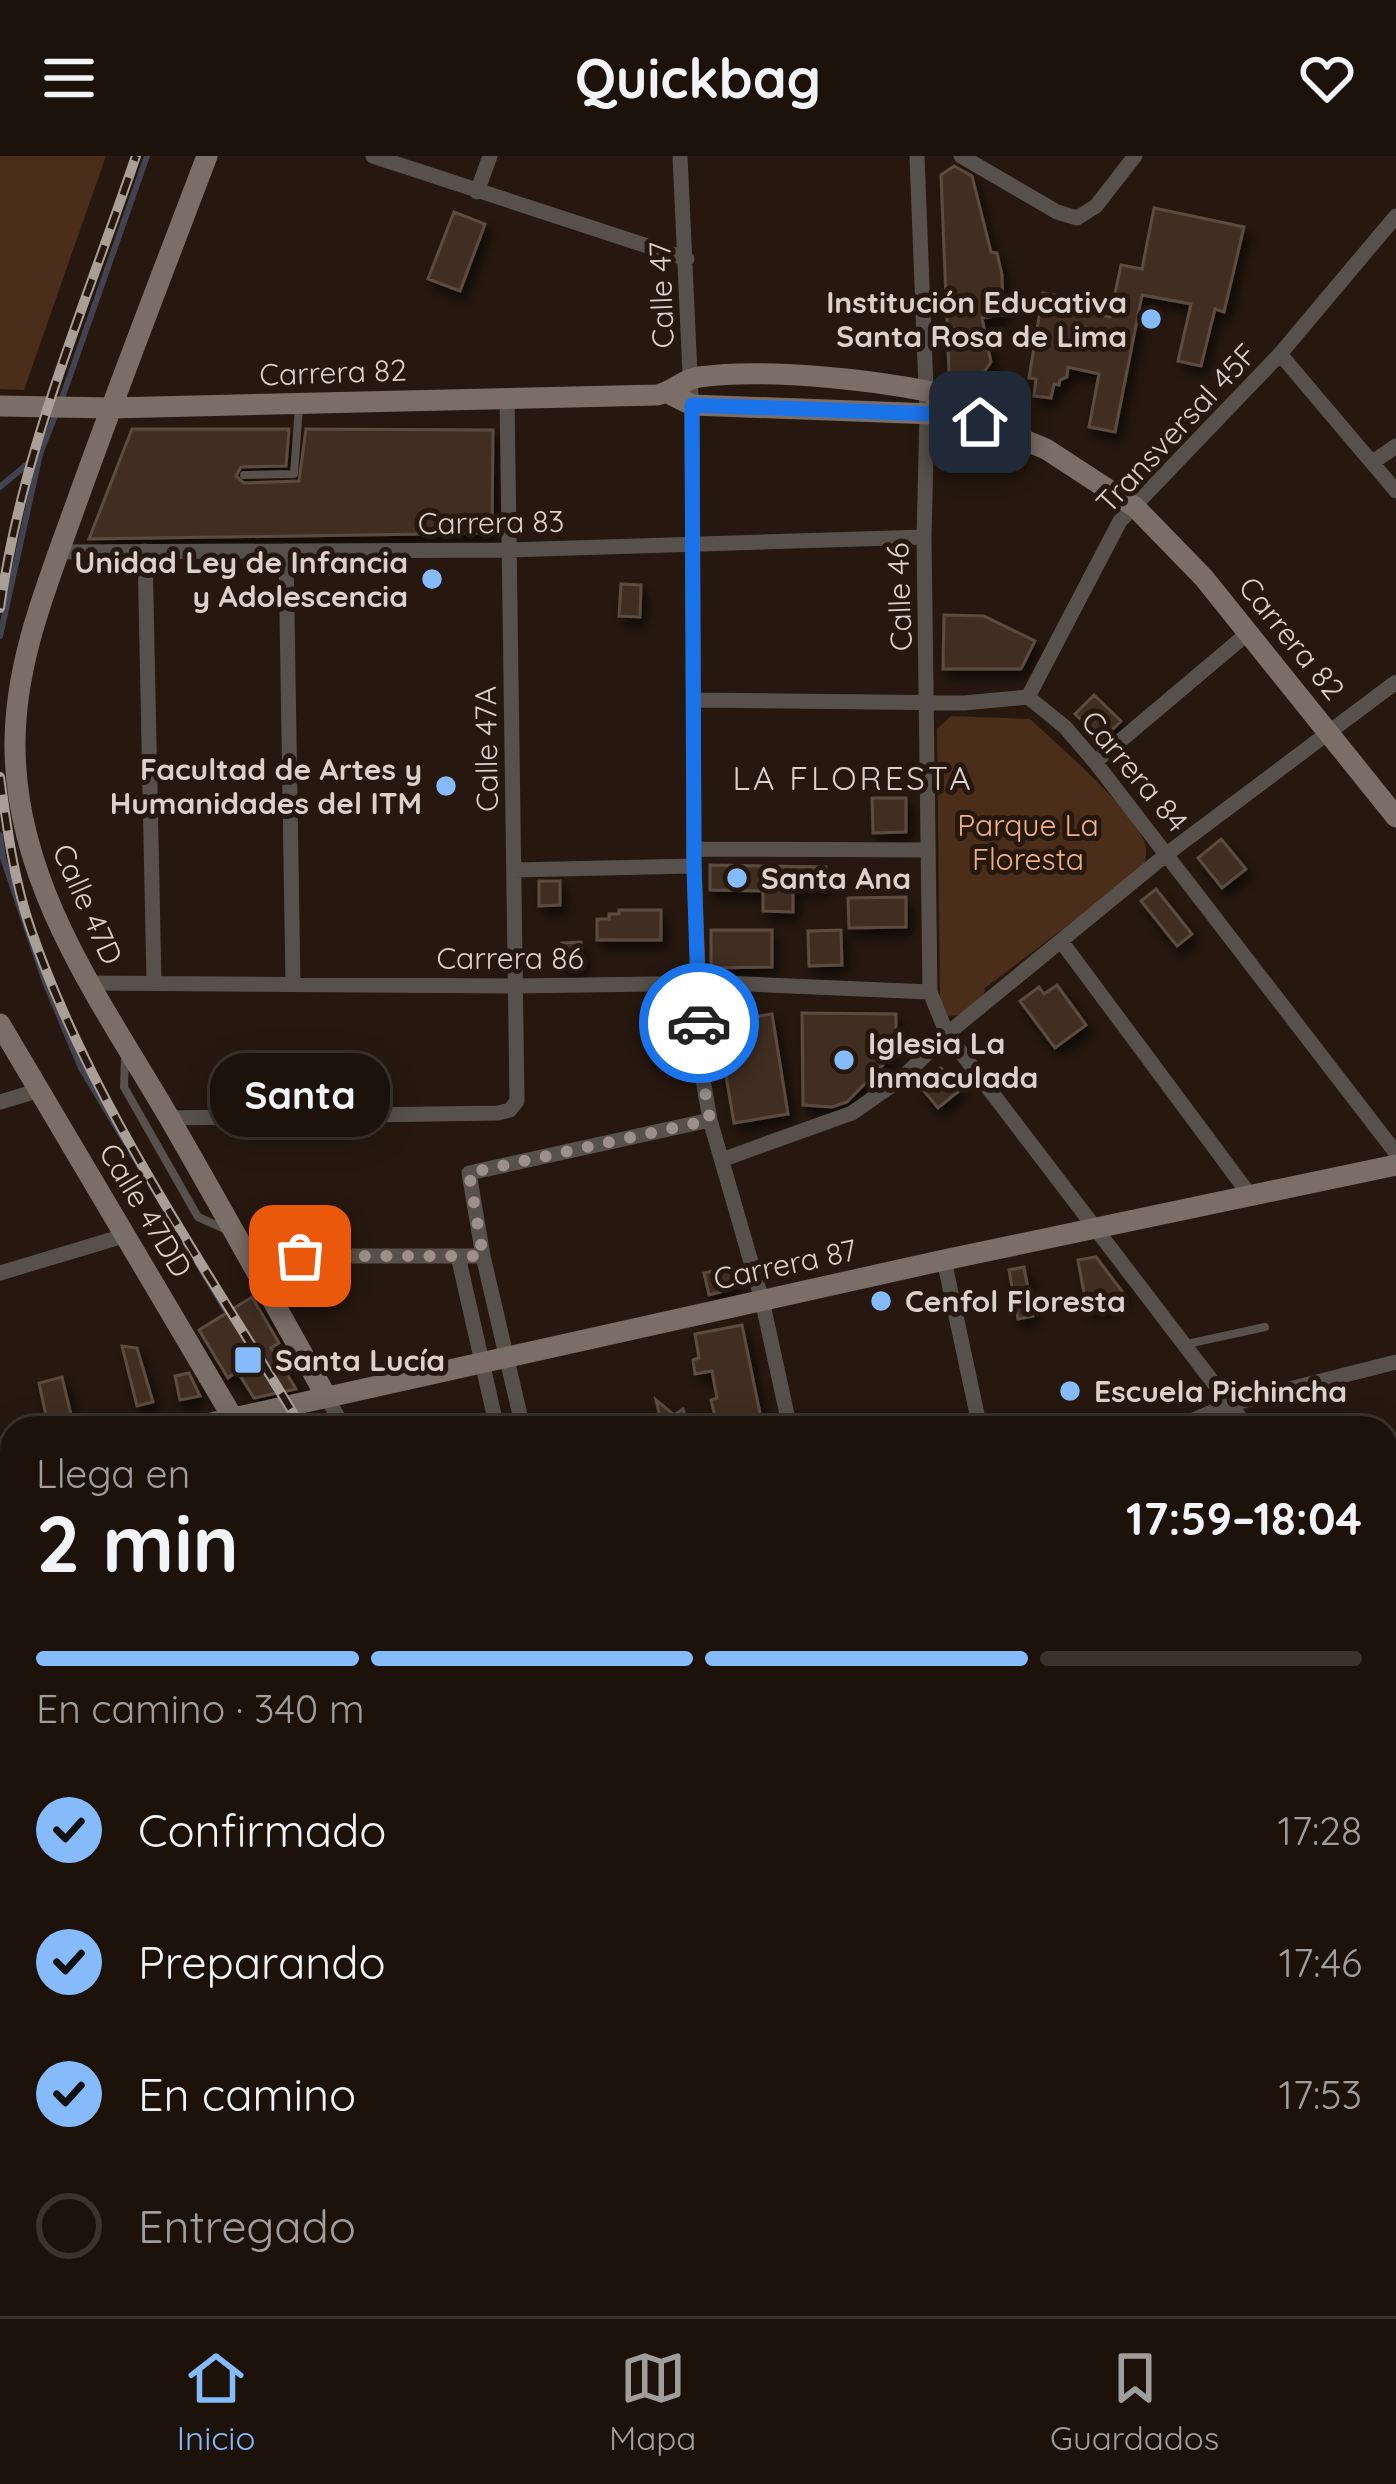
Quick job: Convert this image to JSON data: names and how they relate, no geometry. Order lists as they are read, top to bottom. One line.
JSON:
{"streets":{"street":["Calle 47","Carrera 82","Transversal 45F","Carrera 83","Calle 46","Calle 47A","Carrera 84","Calle 47D","Carrera 86","Calle 47DD","Carrera 87"]},"crossings":[["Calle 47","Carrera 82"],["Calle 47","Carrera 83"],["Calle 47","Carrera 86"],["Calle 47","Carrera 87"],["Carrera 82","Transversal 45F"],["Carrera 82","Calle 46"],["Carrera 82","Calle 47A"],["Carrera 82","Calle 47D"],["Transversal 45F","Carrera 84"],["Carrera 83","Calle 46"],["Carrera 83","Calle 47A"],["Carrera 83","Calle 47D"],["Calle 46","Carrera 86"],["Calle 47A","Calle 47D"],["Calle 47A","Carrera 86"],["Calle 47D","Carrera 86"],["Calle 47D","Carrera 87"]],"districts":["LA FLORESTA"],"parks":["Parque La Floresta"],"places":{"other":["Institución Educativa Santa Rosa de Lima","Unidad Ley de Infancia y Adolescencia","Facultad de Artes y Humanidades del ITM","Santa Ana","Iglesia La Inmaculada","Santa","Cenfol Floresta","Escuela Pichincha"],"transit":["Santa Lucía"]},"page":{"header":"Quickbag","bubble":"Santa","heading":["2 min","Llega en","17:59–18:04"],"bar":"En camino · 340 m","list":[["Confirmado","17:28"],["Preparando","17:46"],["En camino","17:53"],"Entregado"],"tabs":["Inicio","Mapa","Guardados"]}}
